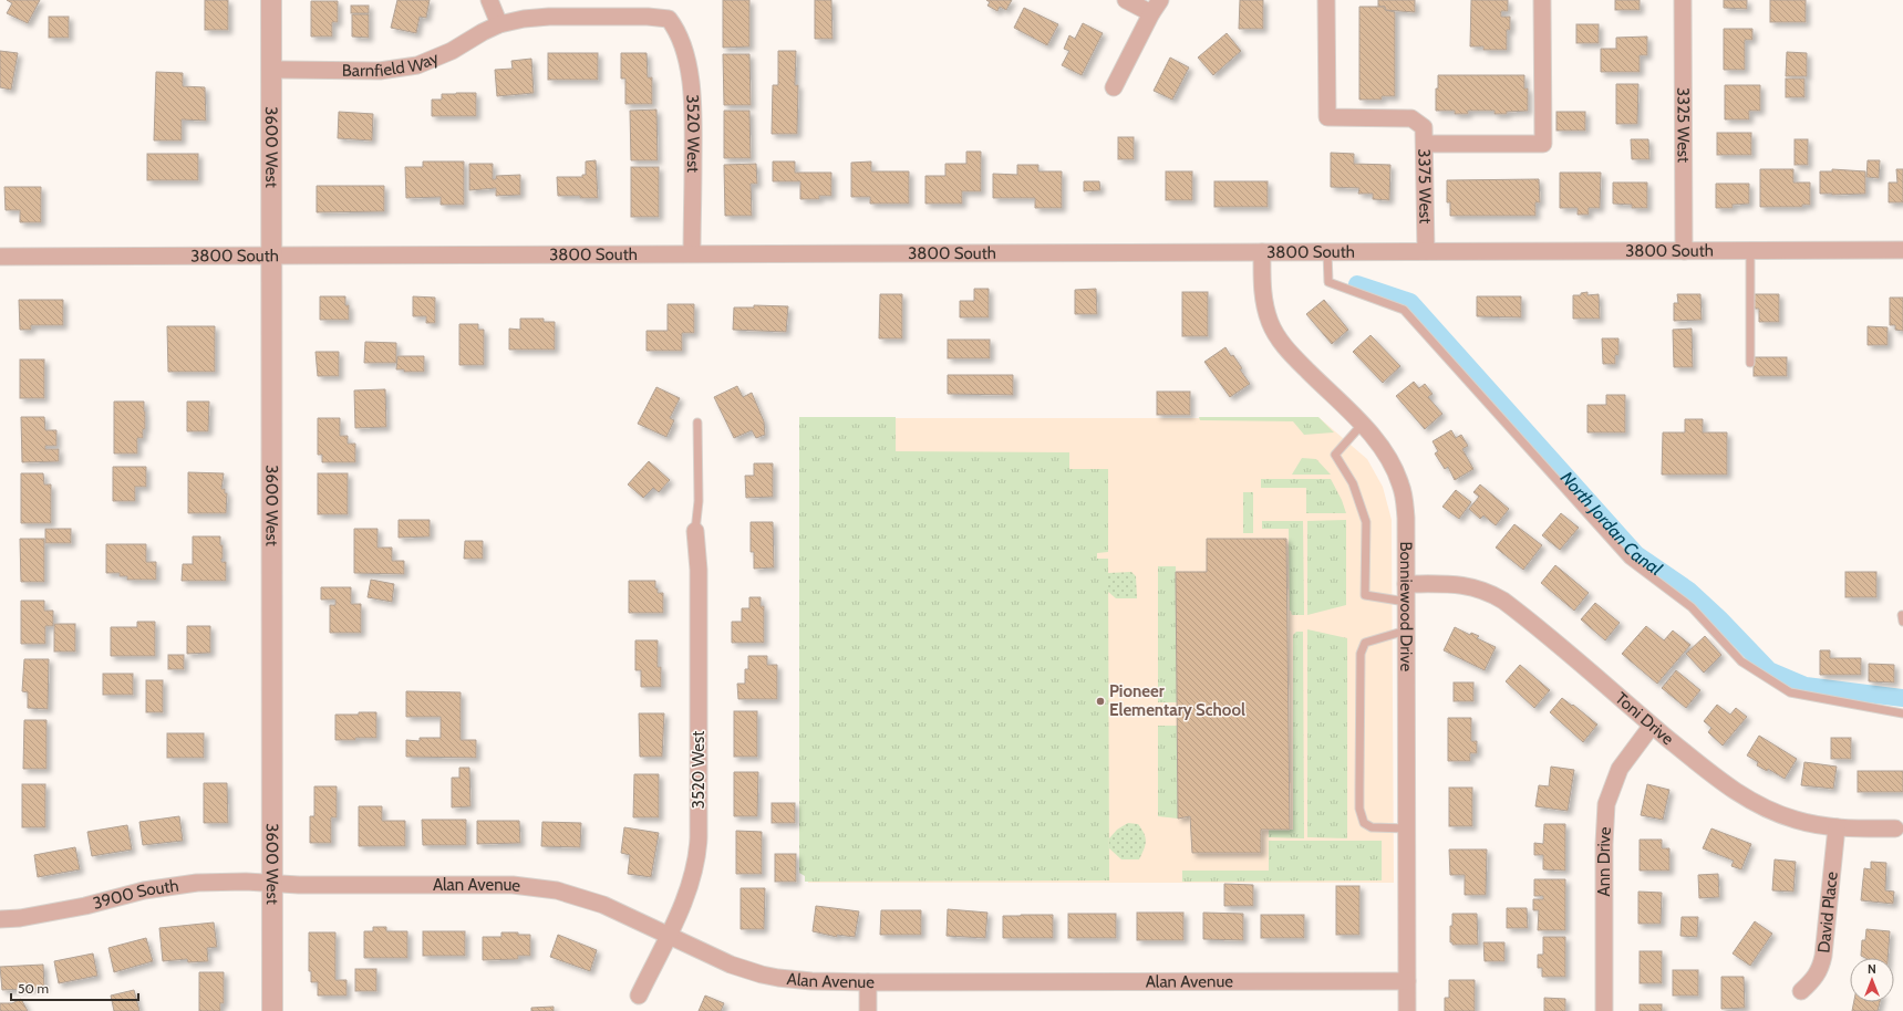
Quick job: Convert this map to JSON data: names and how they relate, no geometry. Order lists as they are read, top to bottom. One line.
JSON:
{"streets":{"street":["Barnfield Way","3325 West","3520 West","3600 West","3375 West","3800 South","Bonniewood Drive","Toni Drive","Ann Drive","Alan Avenue","3900 South","David Place"]},"crossings":[["Barnfield Way","3520 West"],["Barnfield Way","3600 West"],["3325 West","3800 South"],["3520 West","3800 South"],["3520 West","Alan Avenue"],["3600 West","3800 South"],["3600 West","Alan Avenue"],["3600 West","3900 South"],["3375 West","3800 South"],["3800 South","Bonniewood Drive"],["Bonniewood Drive","Toni Drive"],["Bonniewood Drive","Alan Avenue"],["Toni Drive","Ann Drive"],["Toni Drive","David Place"],["Alan Avenue","3900 South"]],"water":["North Jordan Canal"],"places":["Pioneer Elementary School"],"scale_bar":"50 m","north":"top"}
